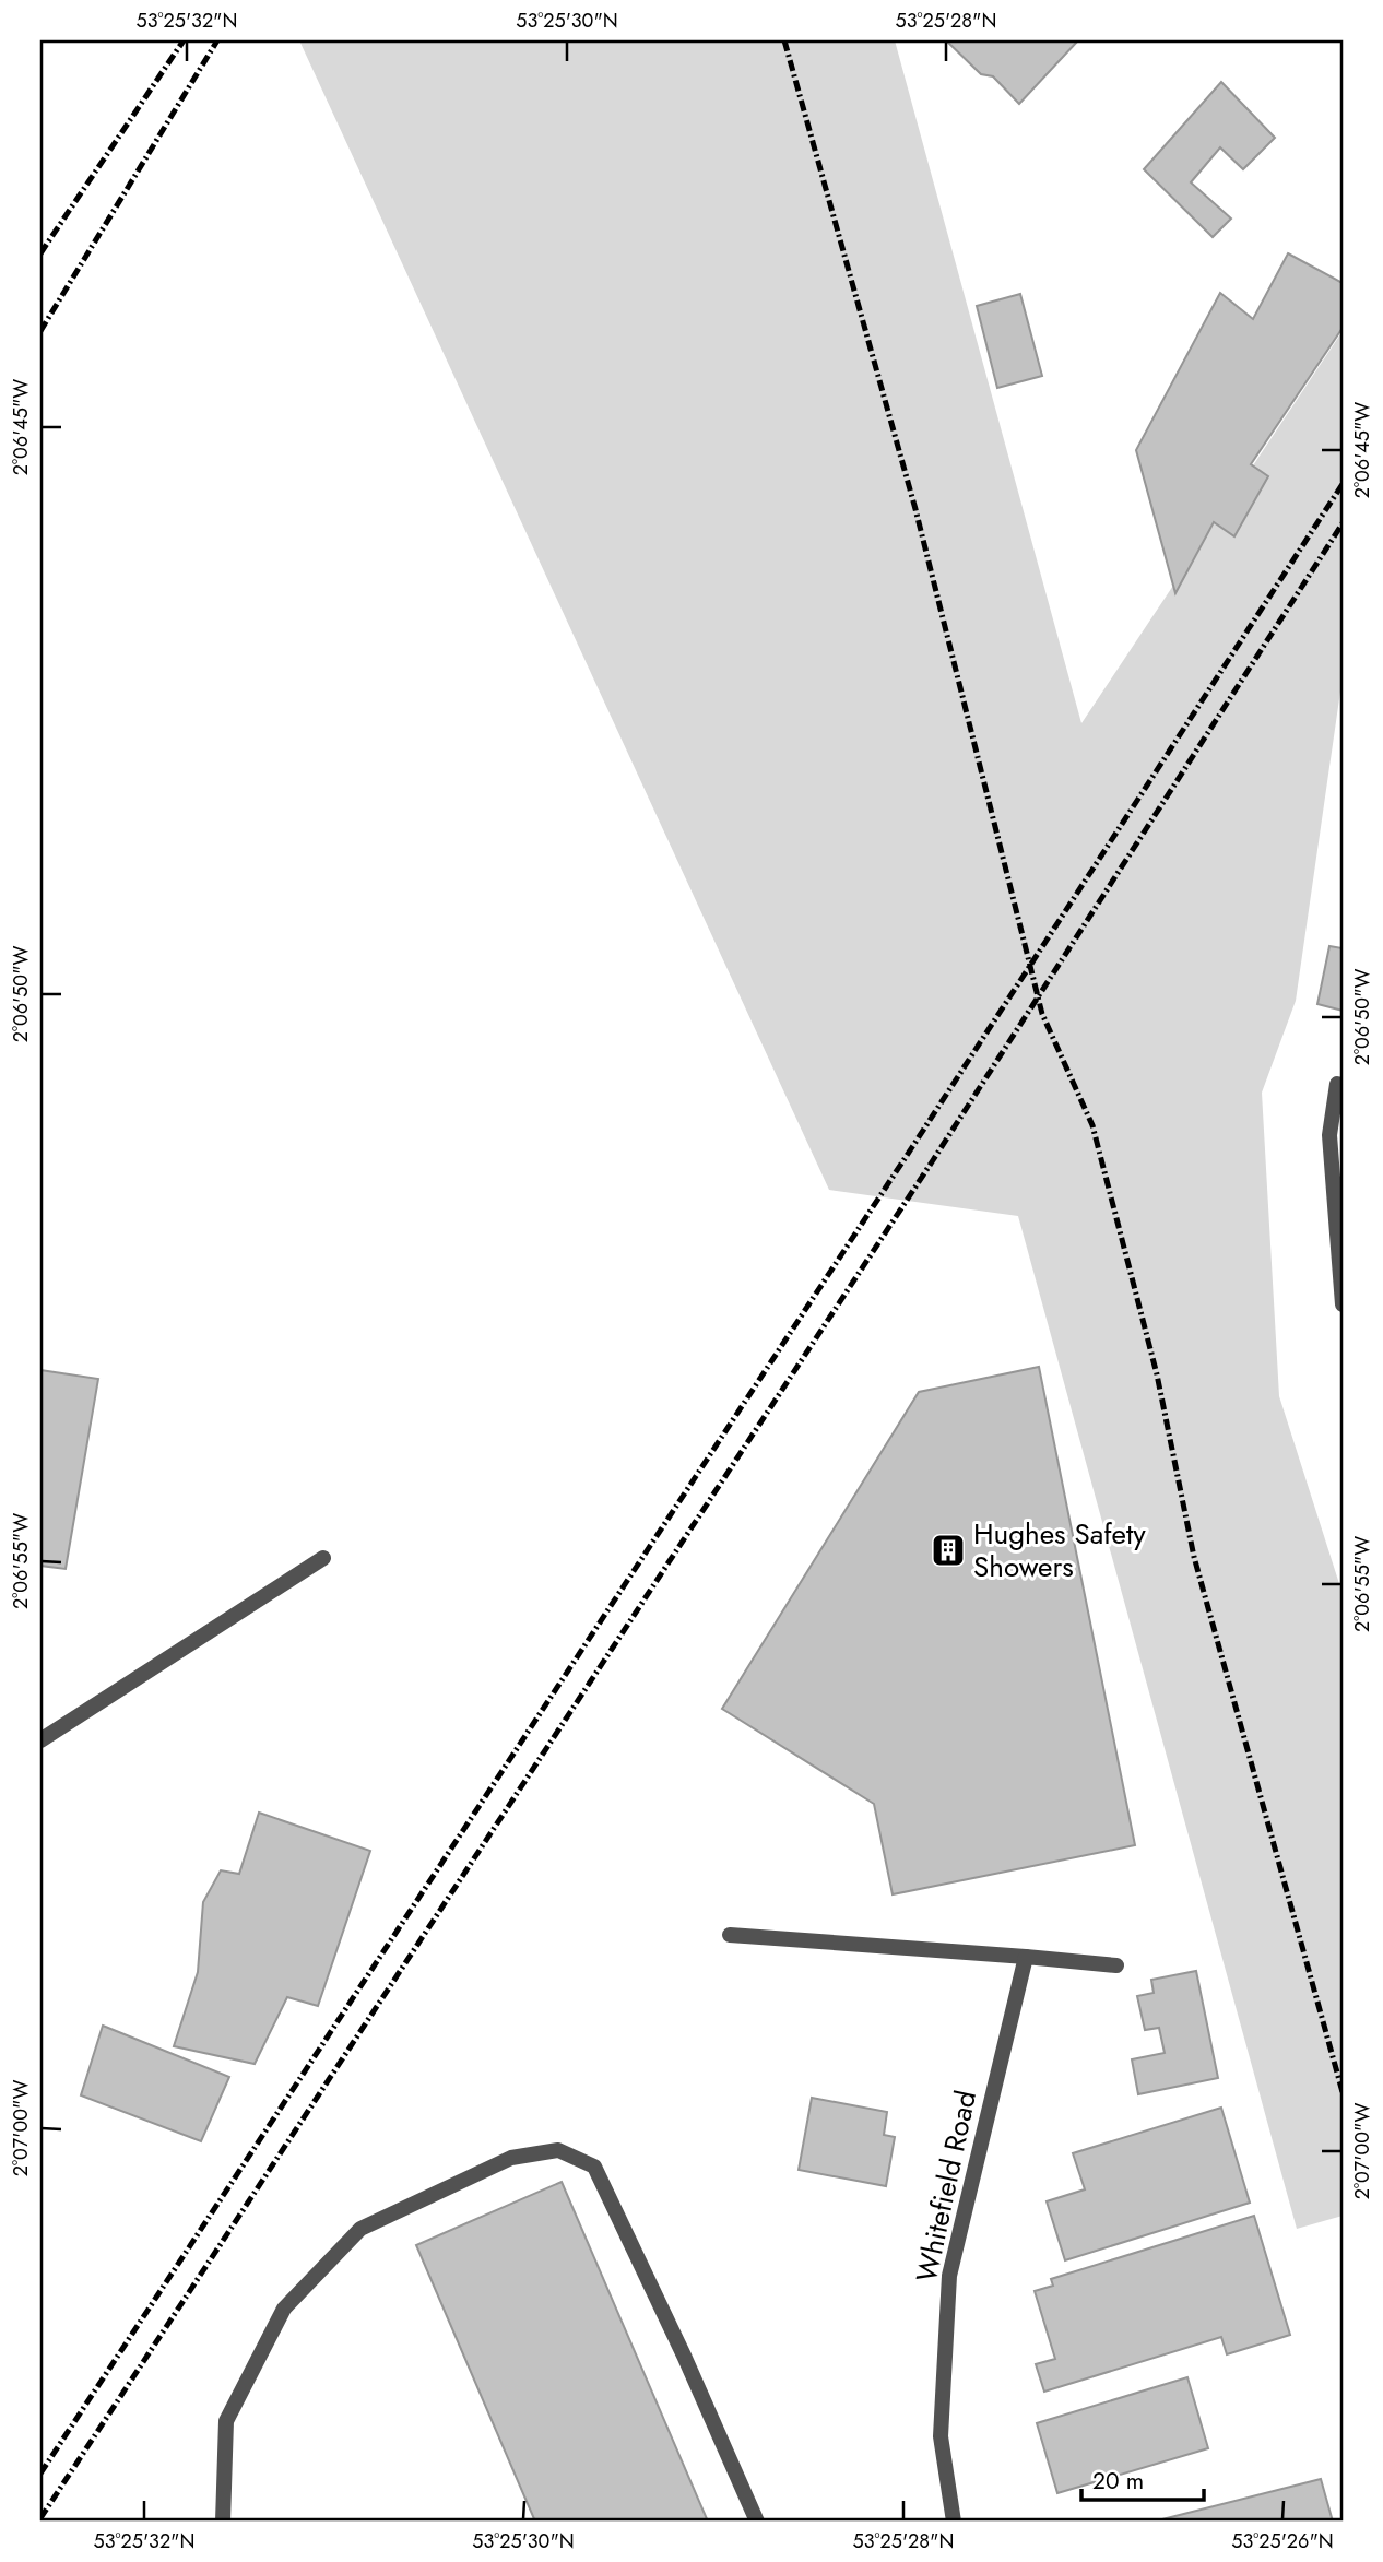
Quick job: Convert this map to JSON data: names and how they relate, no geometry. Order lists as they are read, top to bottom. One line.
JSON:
{"streets":{"street":["Whitefield Road"]},"places":{"building":["Hughes Safety Showers"]},"scale_bar":"20 m","coordinates":["53°25'32\"N","53°25'30\"N","53°25'28\"N","2°06'45\"W","2°06'50\"W","2°06'55\"W","2°07'00\"W","53°25'26\"N"]}
